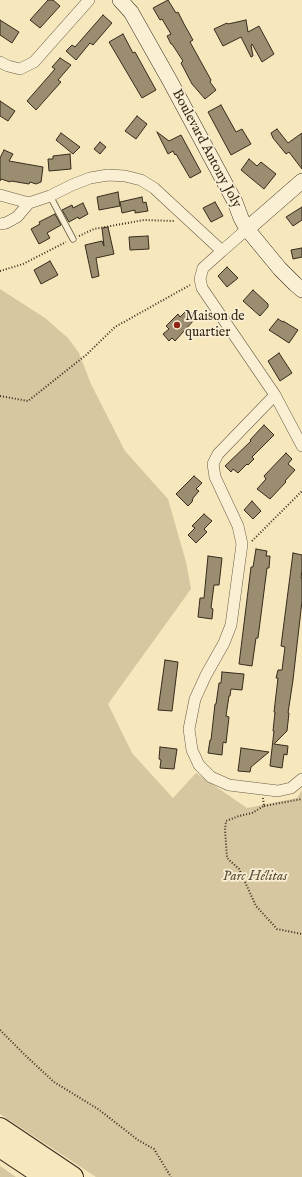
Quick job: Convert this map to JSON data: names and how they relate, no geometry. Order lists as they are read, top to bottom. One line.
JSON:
{"streets":{"street":["Boulevard Antony Joly"]},"parks":["Parc Hélitas"],"places":["Maison de quartier"]}
